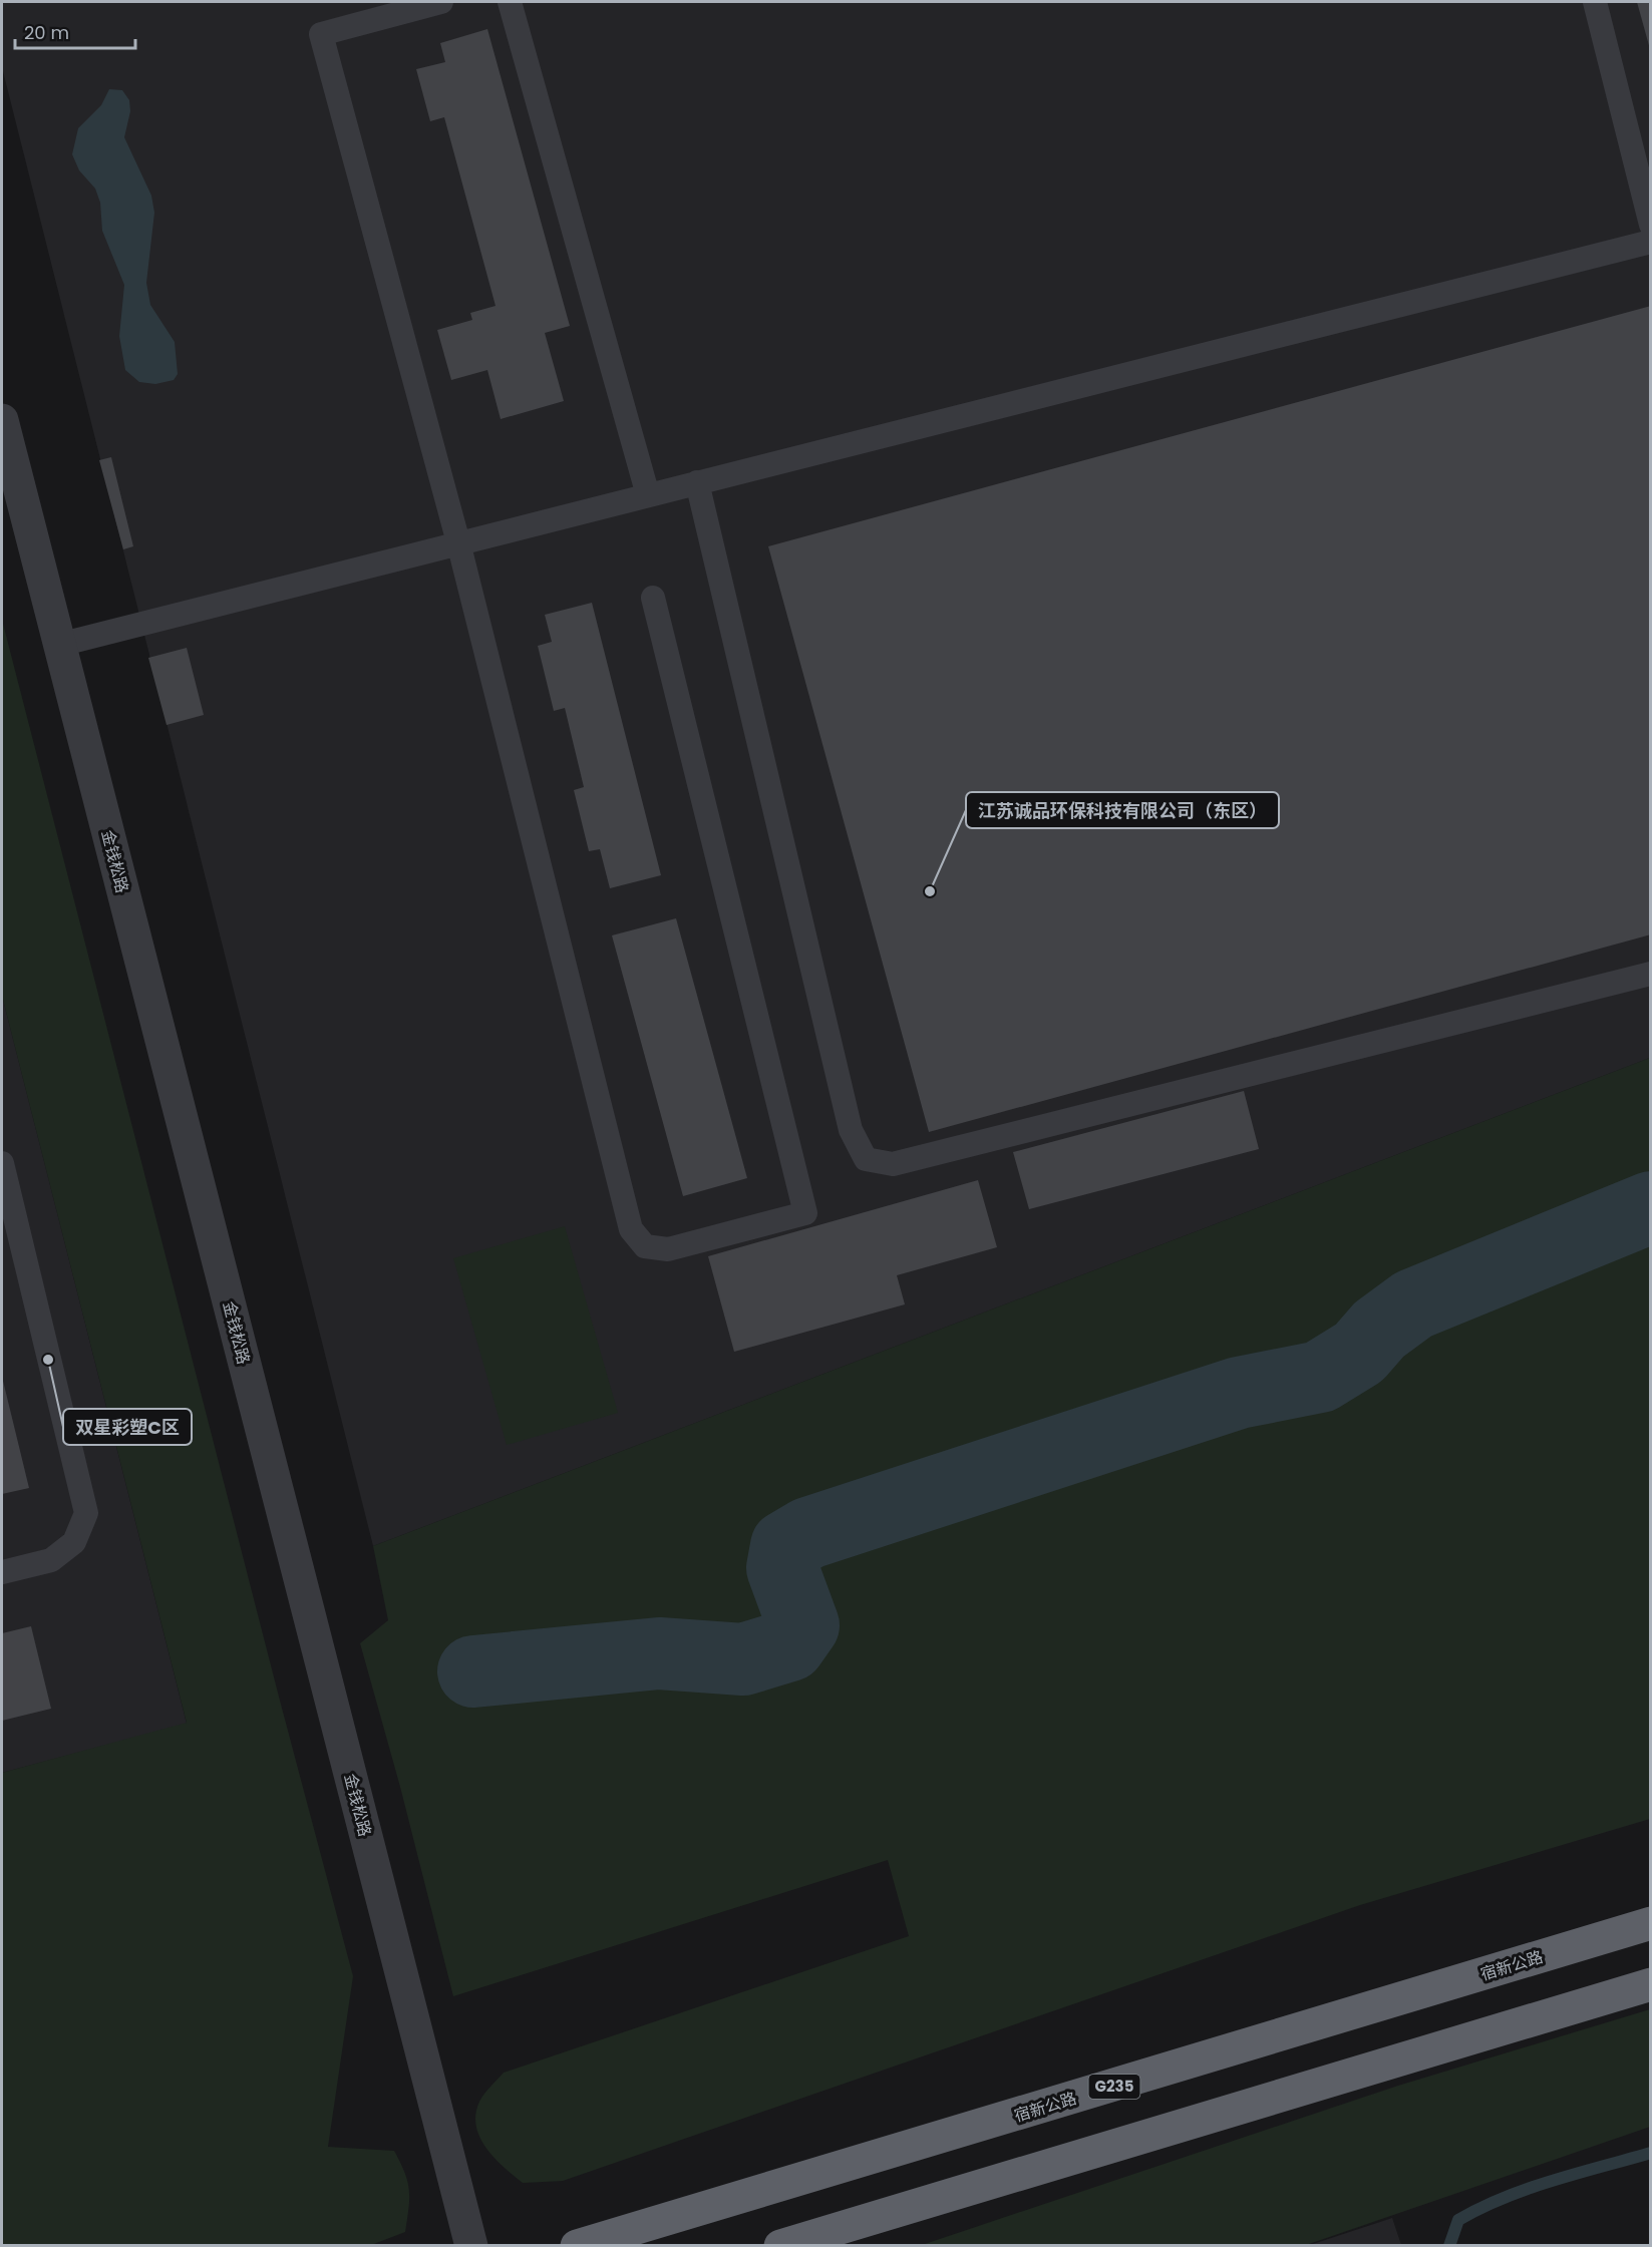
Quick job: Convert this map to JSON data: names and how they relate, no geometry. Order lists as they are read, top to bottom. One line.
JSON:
{"streets":{"highway":["宿新公路","G235"],"street":["金钱松路"]},"places":["江苏诚品环保科技有限公司（东区）","双星彩塑C区"],"scale_bar":"20 m"}
